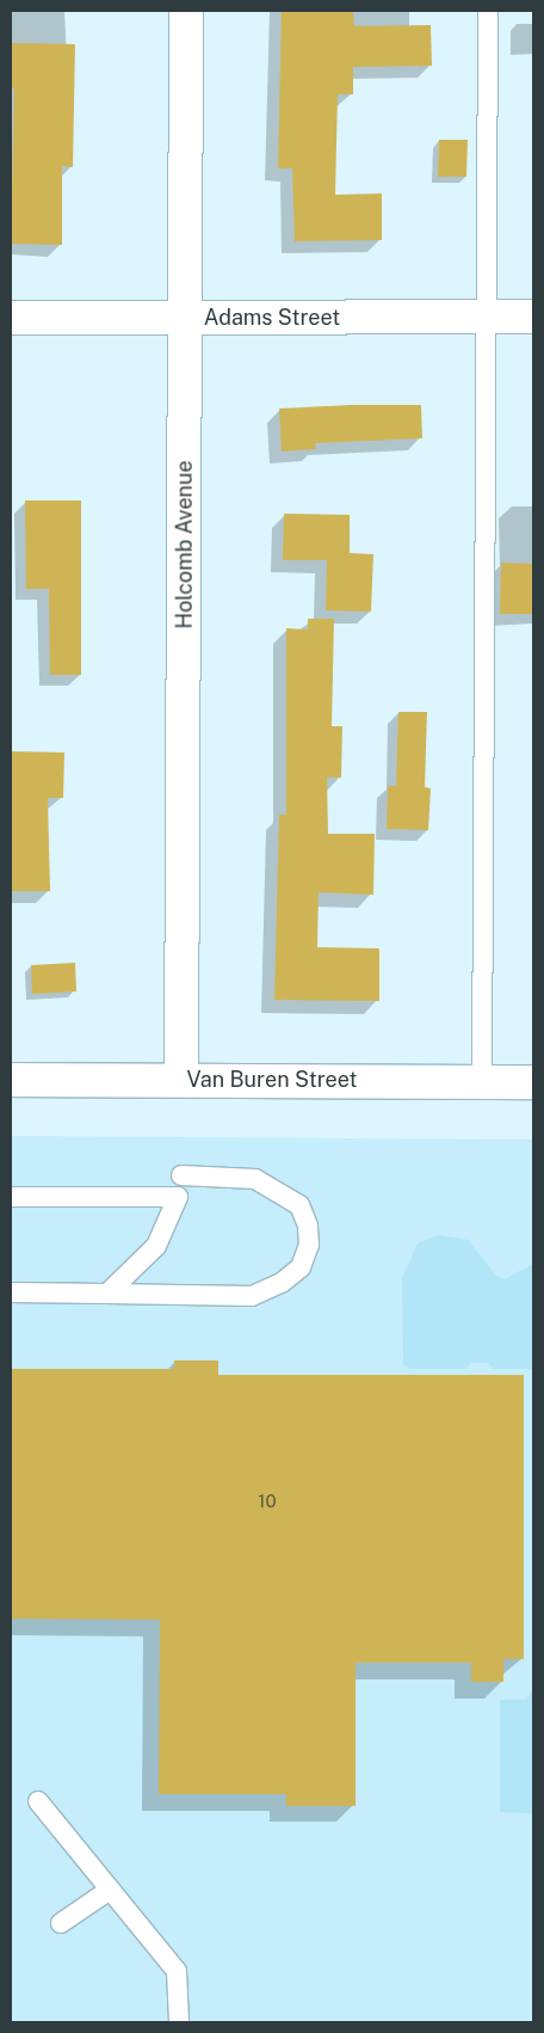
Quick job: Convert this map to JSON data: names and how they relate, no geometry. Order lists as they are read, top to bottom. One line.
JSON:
{"streets":{"street":["Adams Street","Holcomb Avenue","Van Buren Street"]},"crossings":[["Adams Street","Holcomb Avenue"],["Holcomb Avenue","Van Buren Street"]],"house_numbers":["10"]}
